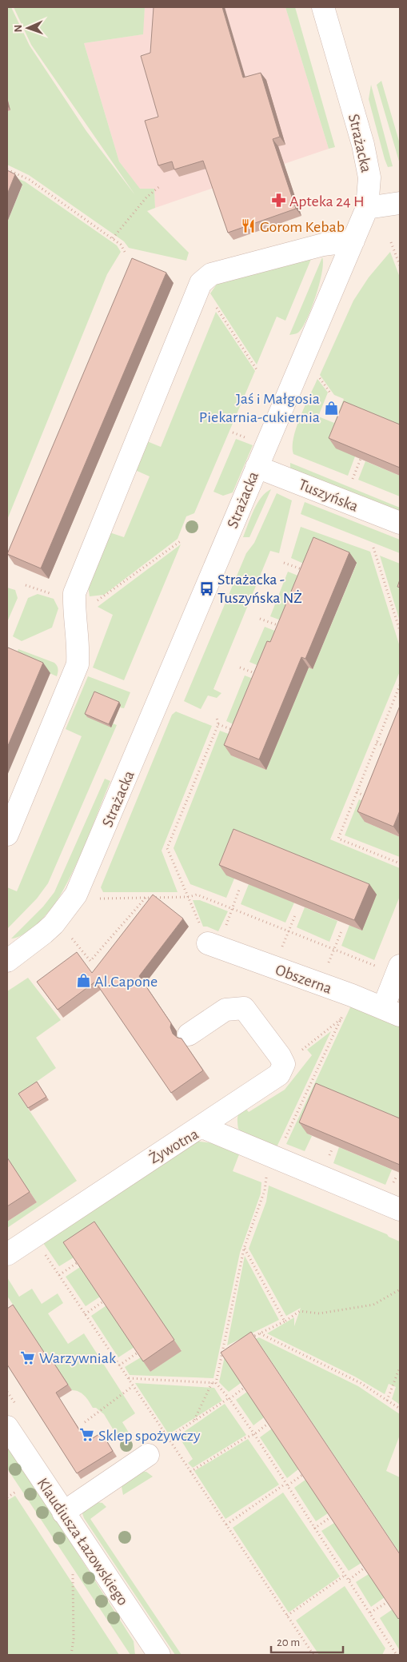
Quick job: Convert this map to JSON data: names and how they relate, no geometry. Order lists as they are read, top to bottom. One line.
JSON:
{"streets":{"street":["Strażacka","Tuszyńska","Obszerna","Żywotna","Klaudiusza Łazowskiego"]},"crossings":[["Strażacka","Tuszyńska"]],"places":{"pharmacy":["Apteka 24 H"],"restaurant":["Gorom Kebab"],"shop":["Jaś i Małgosia Piekarnia-cukiernia","Al.Capone"],"bus stop":["Strażacka - Tuszyńska NŻ"],"supermarket":["Warzywniak","Sklep spożywczy"]},"scale_bar":"20 m","north":"left"}
